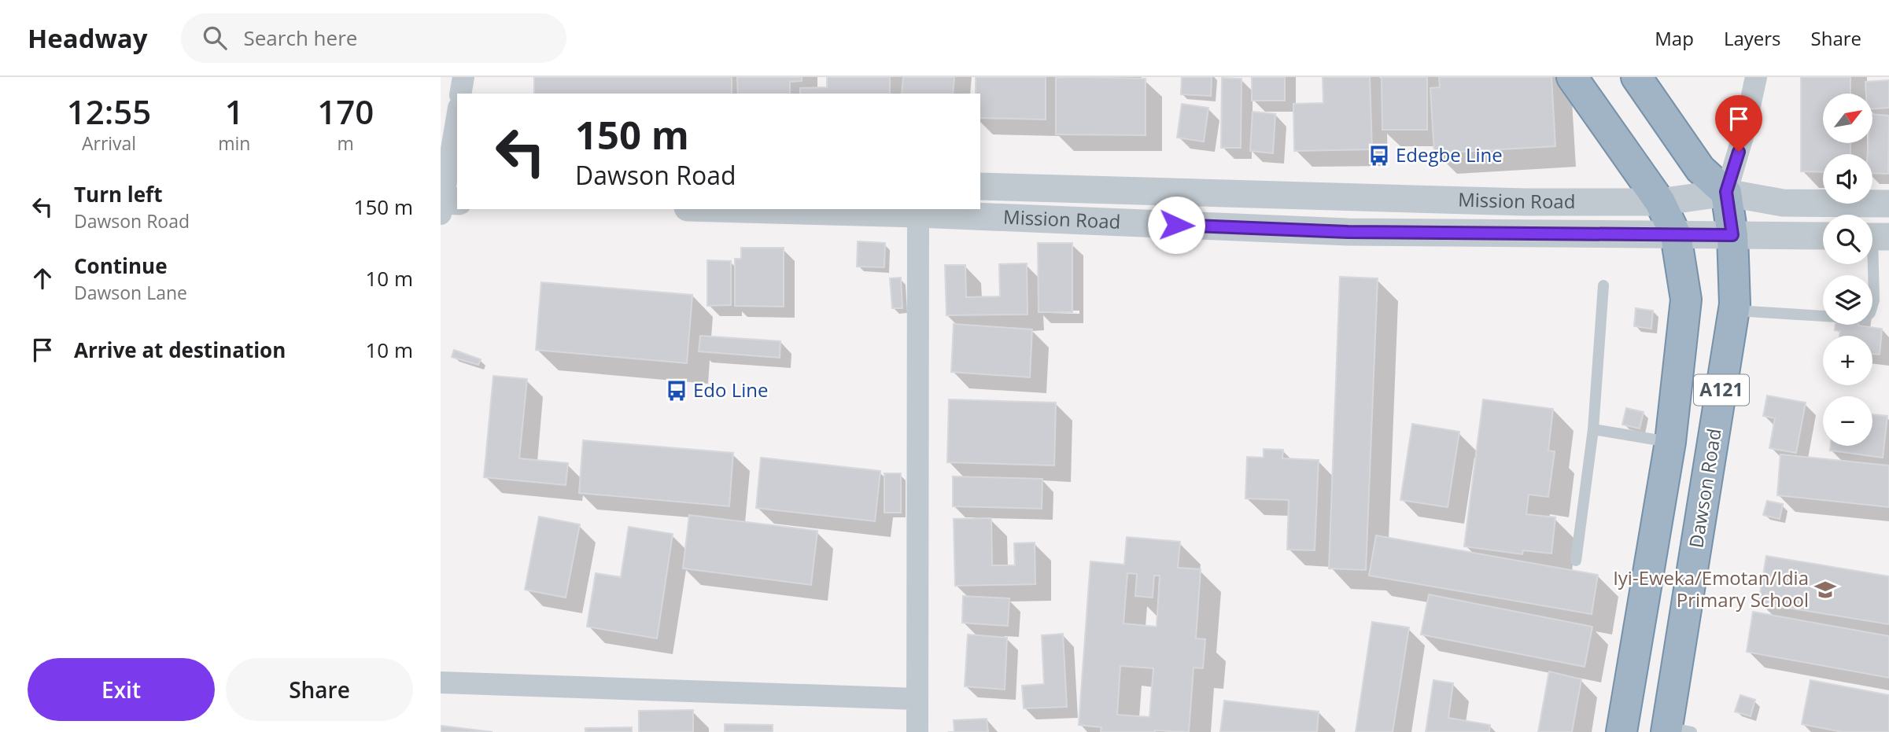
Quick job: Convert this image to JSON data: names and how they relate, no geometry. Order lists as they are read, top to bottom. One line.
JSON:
{"streets":{"highway":["A121","Dawson Road"],"street":["Mission Road"]},"crossings":[["Mission Road","A121"],["Mission Road","Dawson Road"]],"places":{"bus stop":["Edegbe Line","Edo Line"],"school or university":["Iyi-Eweka/Emotan/Idia Primary School"]},"north":"top right","page":{"header":"Headway","search":"Search here","nav":["Map","Layers","Share"],"eta":["12:55","Arrival","1","min","170","m"],"map_buttons":["+","−"],"turn":["150 m","Dawson Road"],"list":[{"name":"Turn left","note":"Dawson Road","value":"150 m"},{"name":"Continue","note":"Dawson Lane","value":"10 m"},{"name":"Arrive at destination","value":"10 m"}],"buttons":["Exit","Share"]}}
